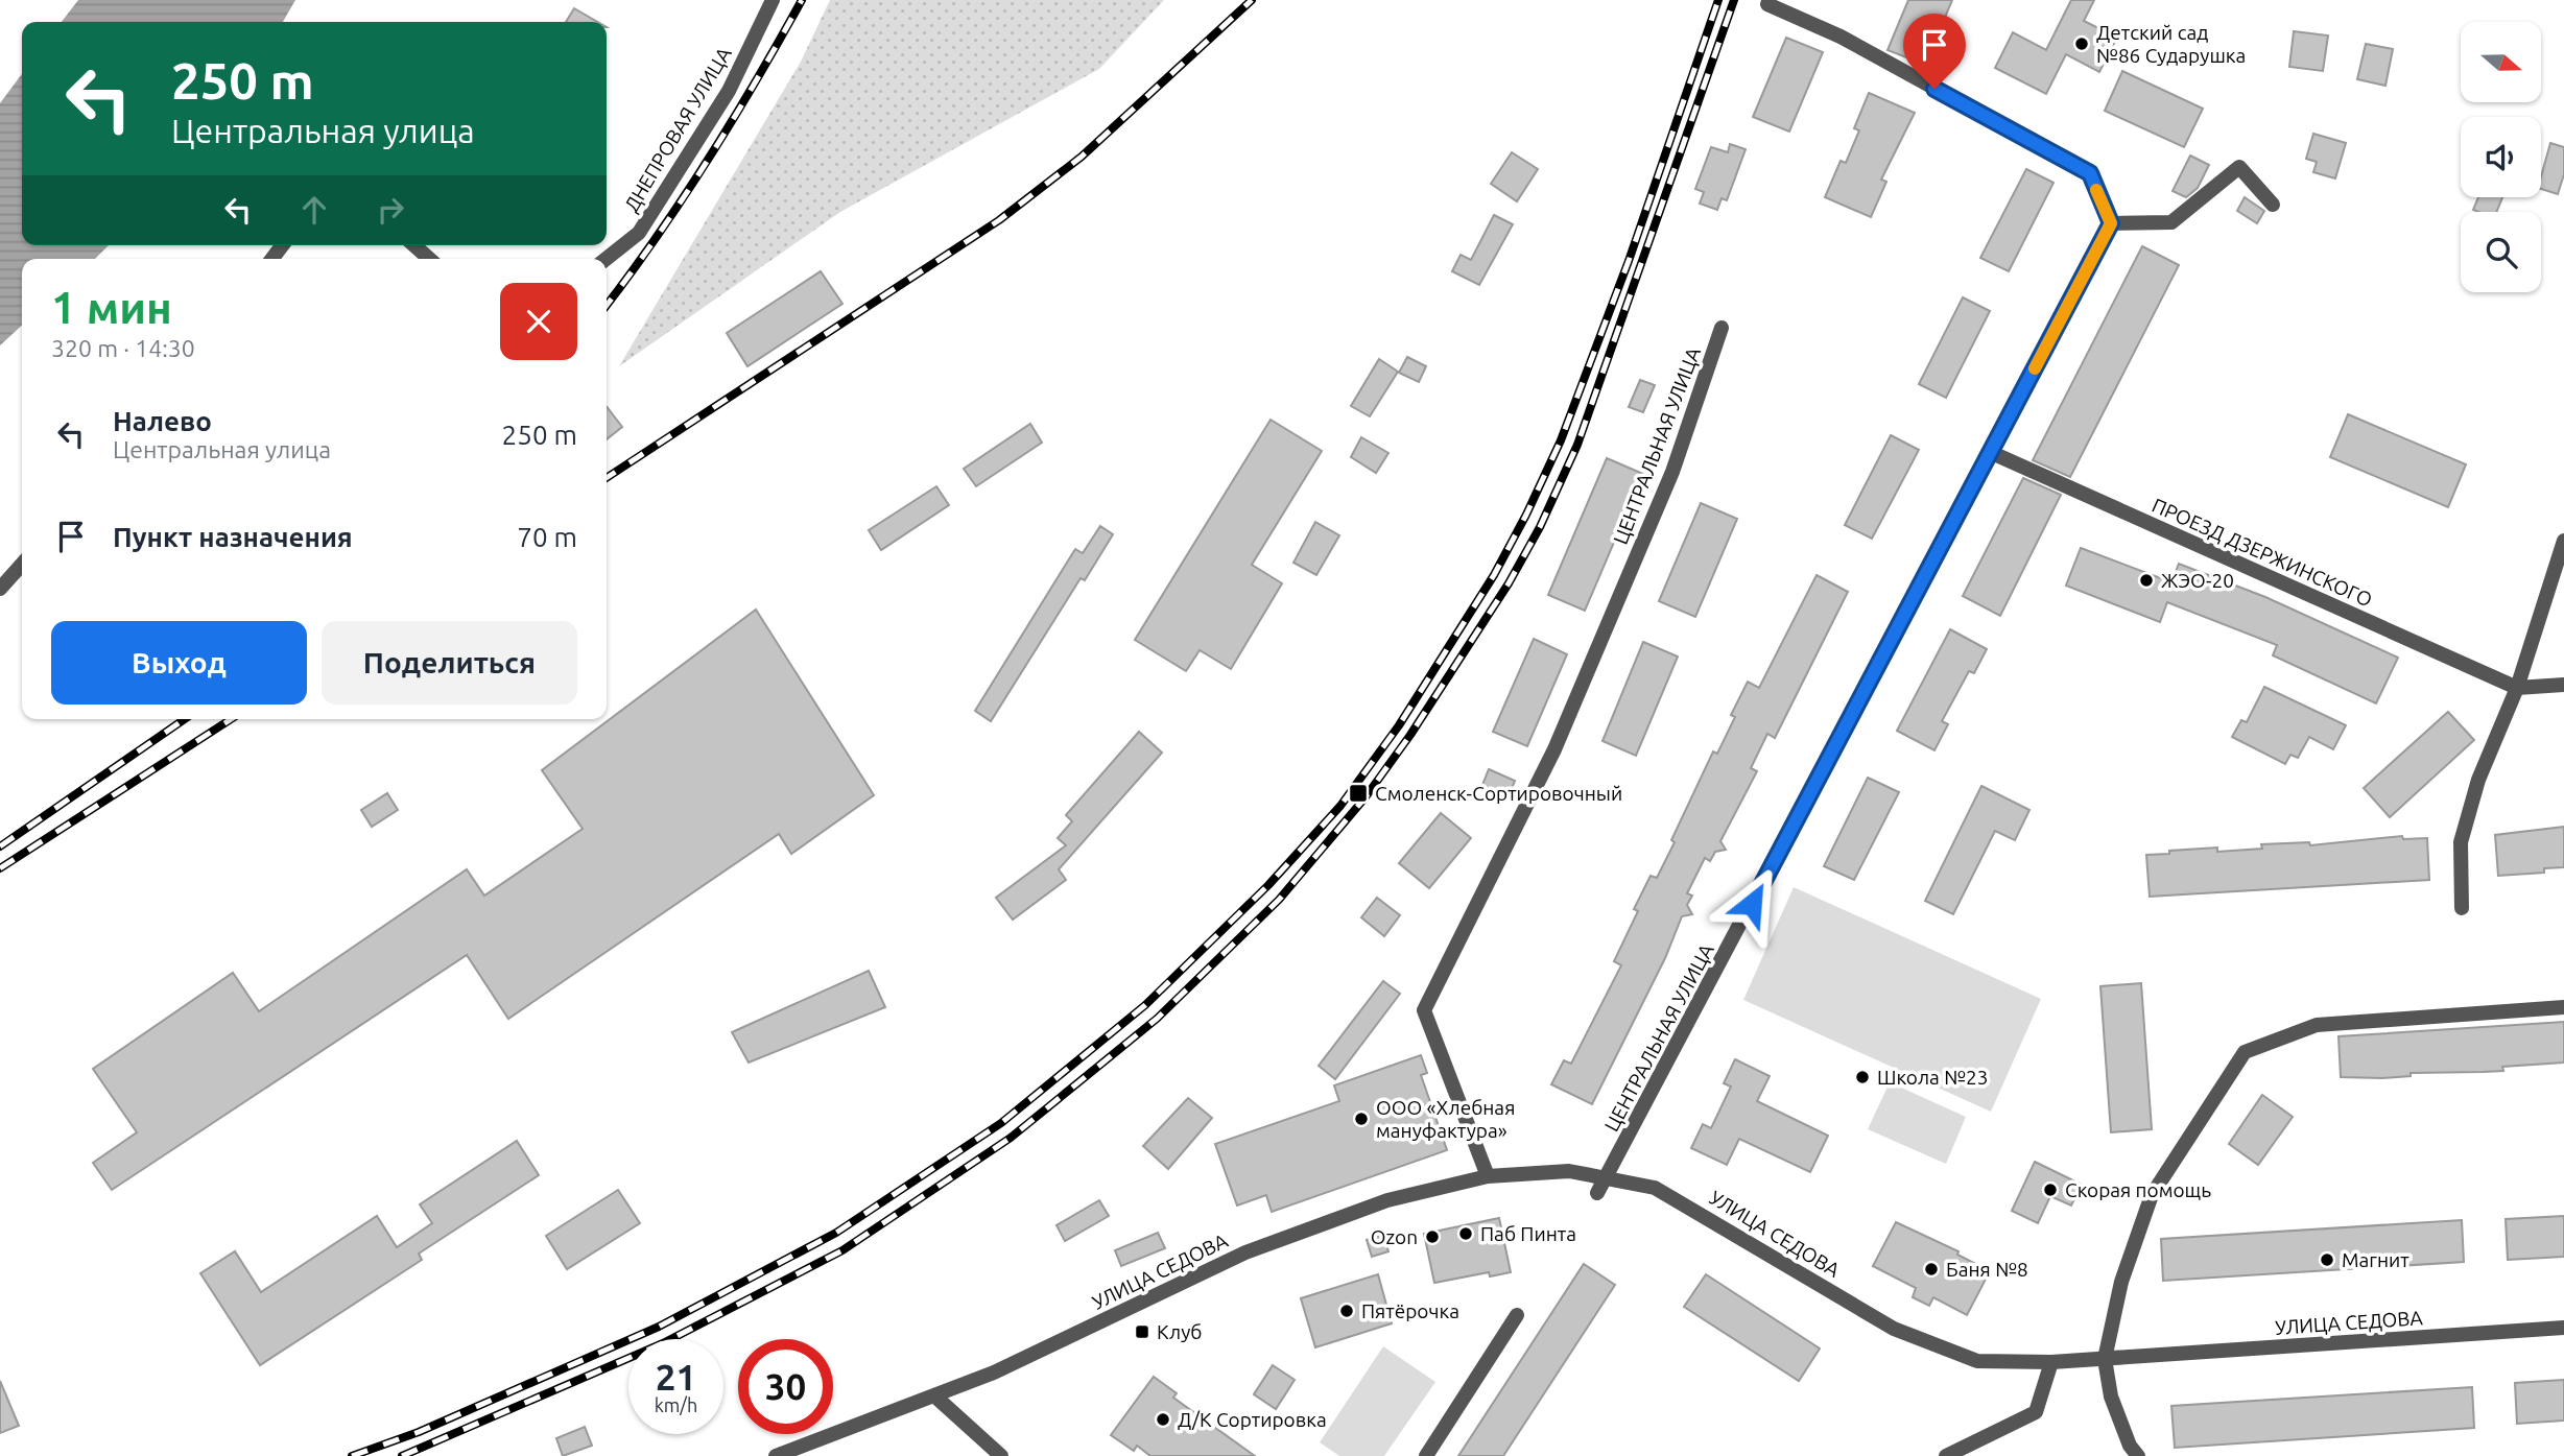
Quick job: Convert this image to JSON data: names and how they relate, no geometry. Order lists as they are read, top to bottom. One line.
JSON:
{"streets":{"street":["ДНЕПРОВАЯ УЛИЦА","ЦЕНТРАЛЬНАЯ УЛИЦА","ПРОЕЗД ДЗЕРЖИНСКОГО","УЛИЦА СЕДОВА"]},"crossings":[["ЦЕНТРАЛЬНАЯ УЛИЦА","ПРОЕЗД ДЗЕРЖИНСКОГО"],["ЦЕНТРАЛЬНАЯ УЛИЦА","УЛИЦА СЕДОВА"]],"places":{"other":["Детский сад №86 Сударушка","ЖЭО-20","Школа №23","ООО «Хлебная мануфактура»","Скорая помощь","Паб Пинта","Ozon","Магнит","Баня №8","Пятёрочка","Д/К Сортировка"],"transit":["Смоленск-Сортировочный","Клуб"]},"north":"right","page":{"turn":["250 m","Центральная улица"],"heading":["1 мин","320 m · 14:30"],"list":[{"name":"Налево","note":"Центральная улица","value":"250 m"},{"name":"Пункт назначения","value":"70 m"}],"buttons":["Выход","Поделиться"],"speed":"21 km/h","limit":"30"}}
